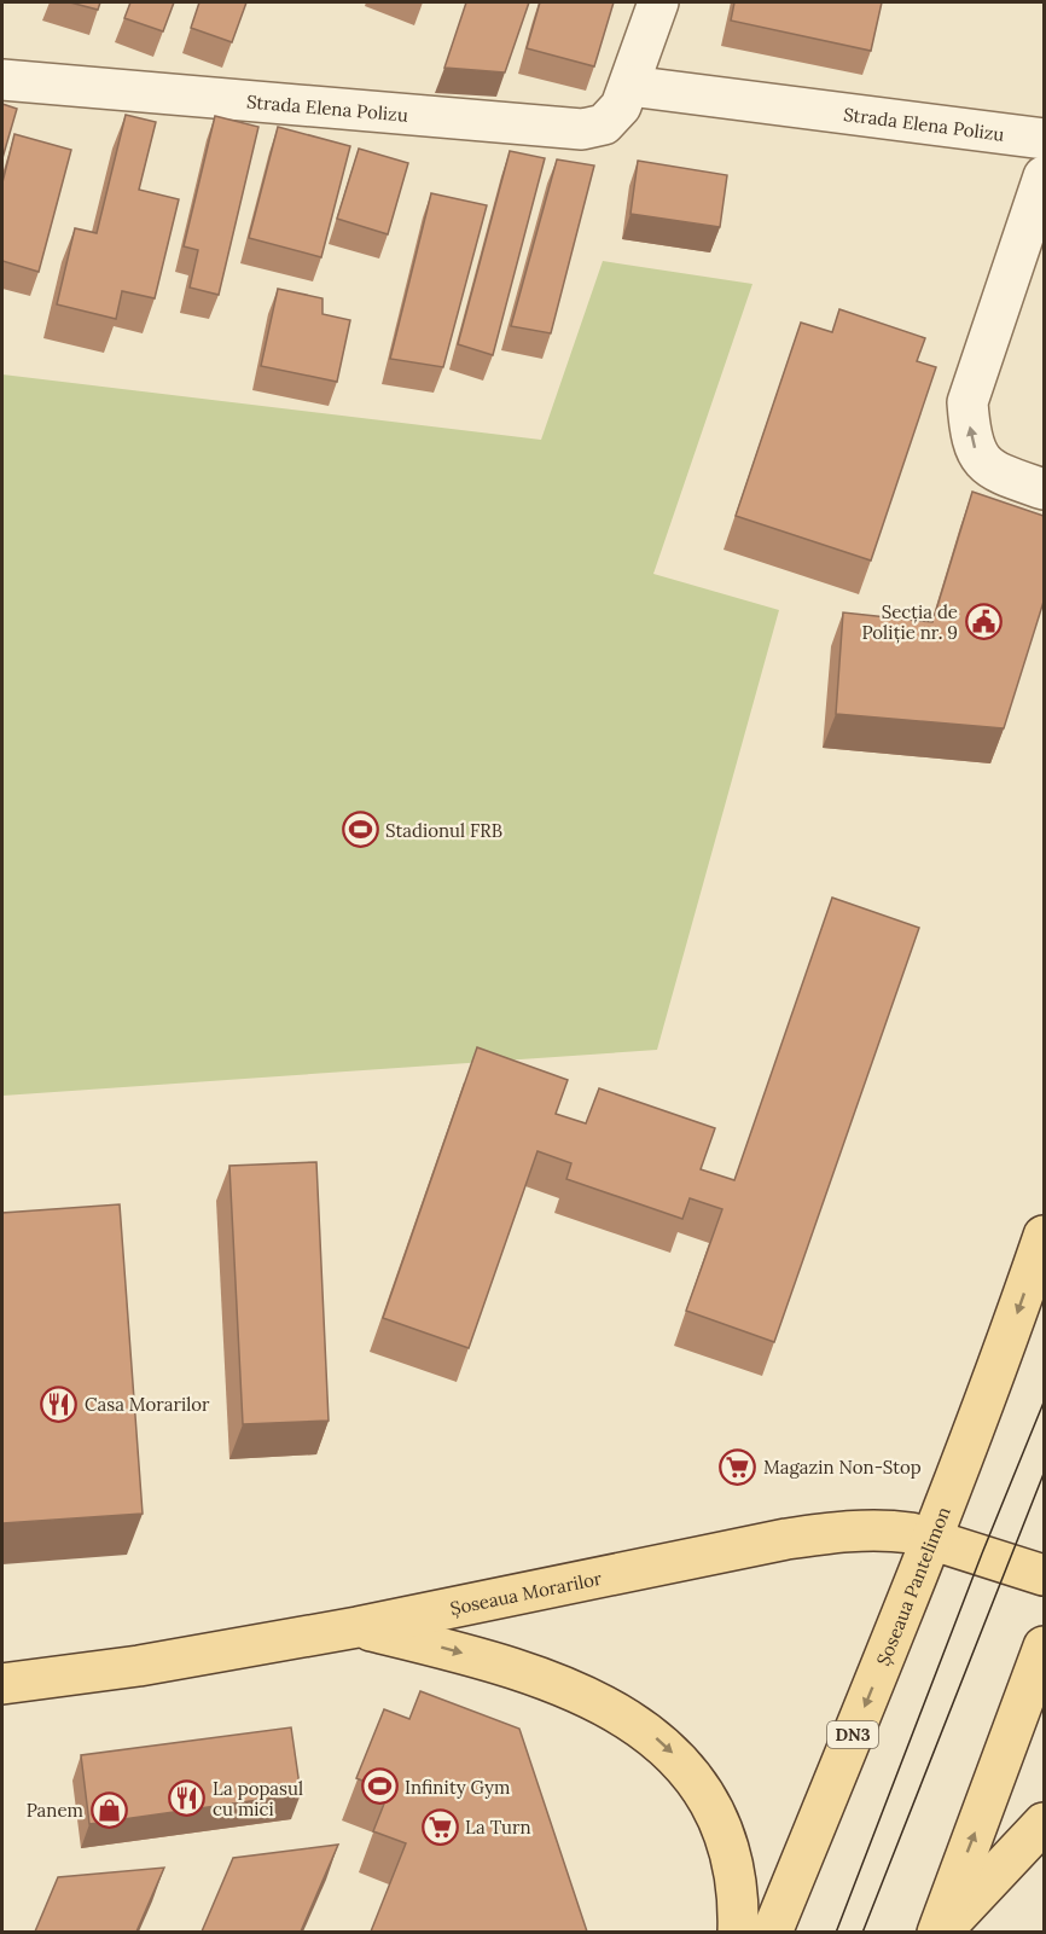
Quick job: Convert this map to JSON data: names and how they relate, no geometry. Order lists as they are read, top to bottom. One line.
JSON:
{"streets":{"main road":["Șoseaua Pantelimon","Șoseaua Morarilor","DN3"],"street":["Strada Elena Polizu"]},"crossings":[["Șoseaua Pantelimon","Șoseaua Morarilor"]],"places":{"public building":["Secția de Poliție nr. 9"],"sports":["Stadionul FRB","Infinity Gym"],"restaurant":["Casa Morarilor","La popasul cu mici"],"supermarket":["Magazin Non-Stop","La Turn"],"shop":["Panem"]}}
